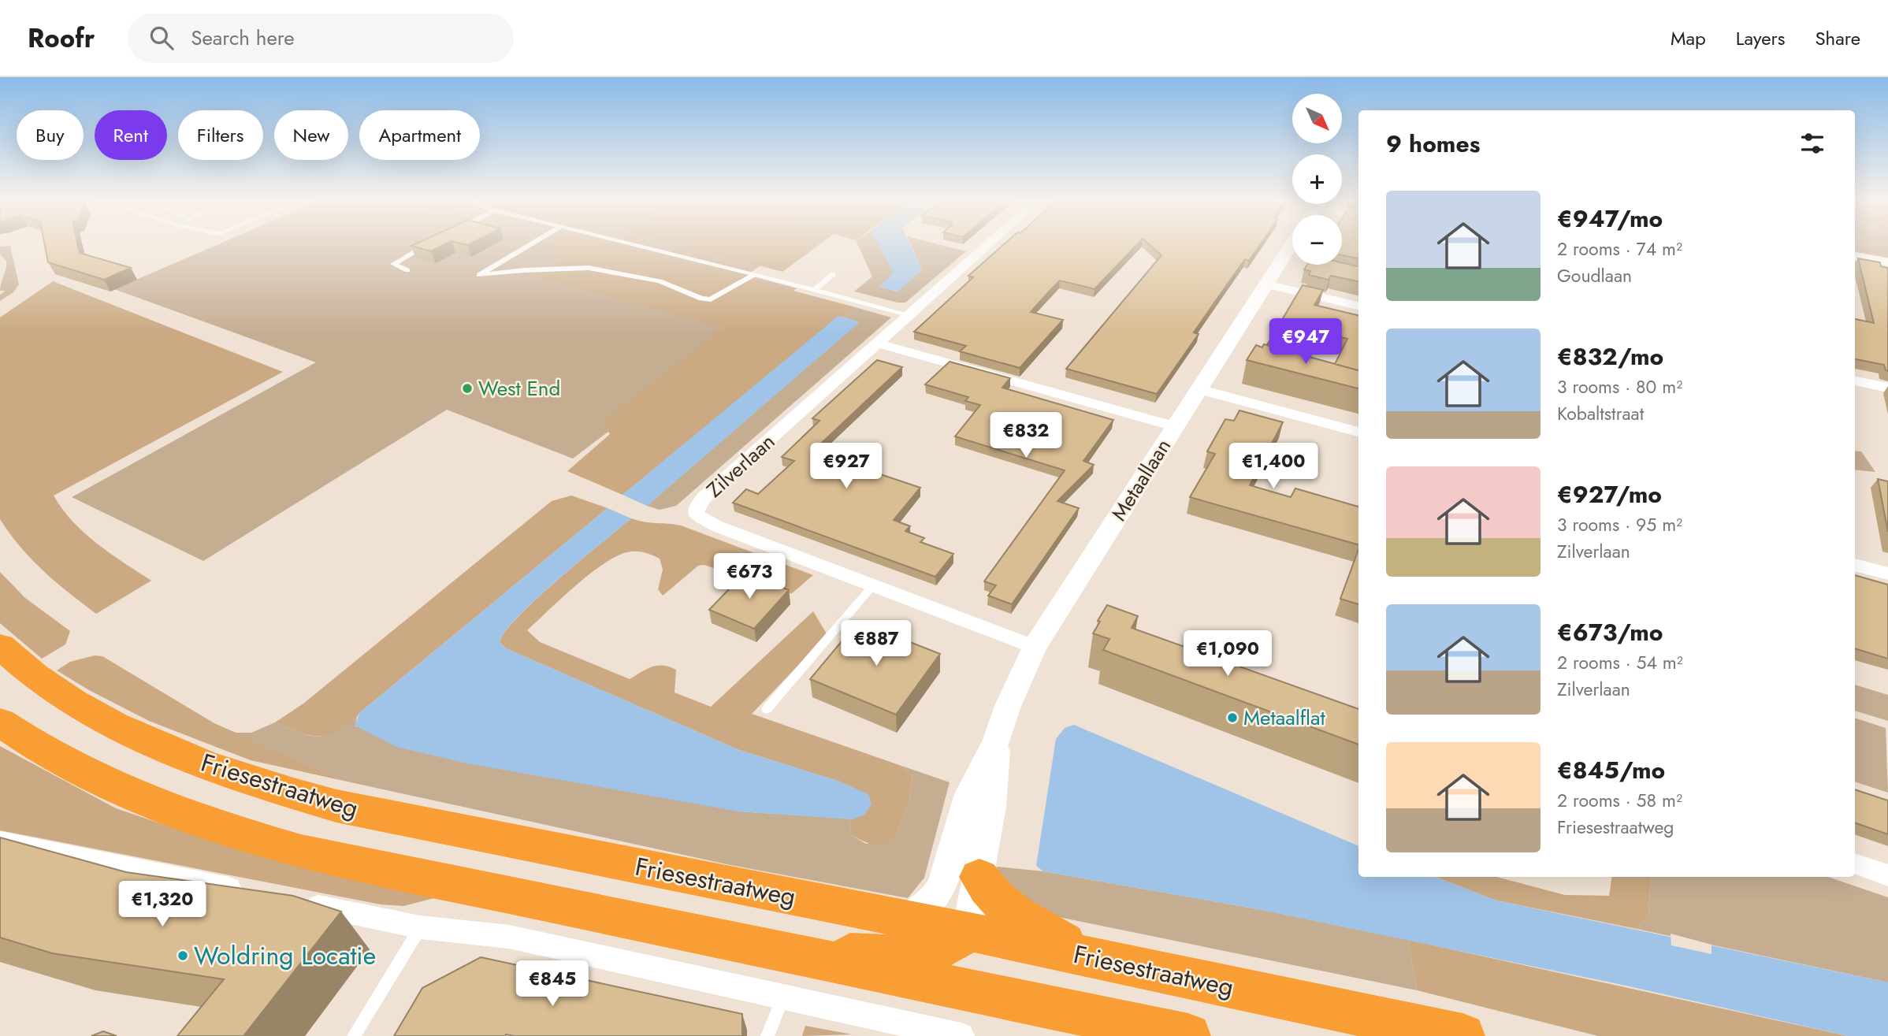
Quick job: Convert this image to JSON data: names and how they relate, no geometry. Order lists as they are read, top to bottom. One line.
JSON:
{"streets":{"highway":["Friesestraatweg"],"street":["Zilverlaan","Metaallaan"]},"crossings":[["Zilverlaan","Metaallaan"],["Metaallaan","Friesestraatweg"]],"places":["West End","Metaalflat","Woldring Locatie"],"north":"bottom right","page":{"header":"Roofr","search":"Search here","nav":["Map","Layers","Share"],"map_buttons":["+","−"],"chip":["Buy","Rent","Filters","New","Apartment"],"heading":"9 homes","list":[{"name":"€947/mo","note":"2 rooms · 74 m² · Goudlaan"},{"name":"€832/mo","note":"3 rooms · 80 m² · Kobaltstraat"},{"name":"€927/mo","note":"3 rooms · 95 m² · Zilverlaan"},{"name":"€673/mo","note":"2 rooms · 54 m² · Zilverlaan"},{"name":"€845/mo","note":"2 rooms · 58 m² · Friesestraatweg"}],"price":["€947","€832","€927","€1,400","€673","€887","€1,090","€1,320","€845"]}}
